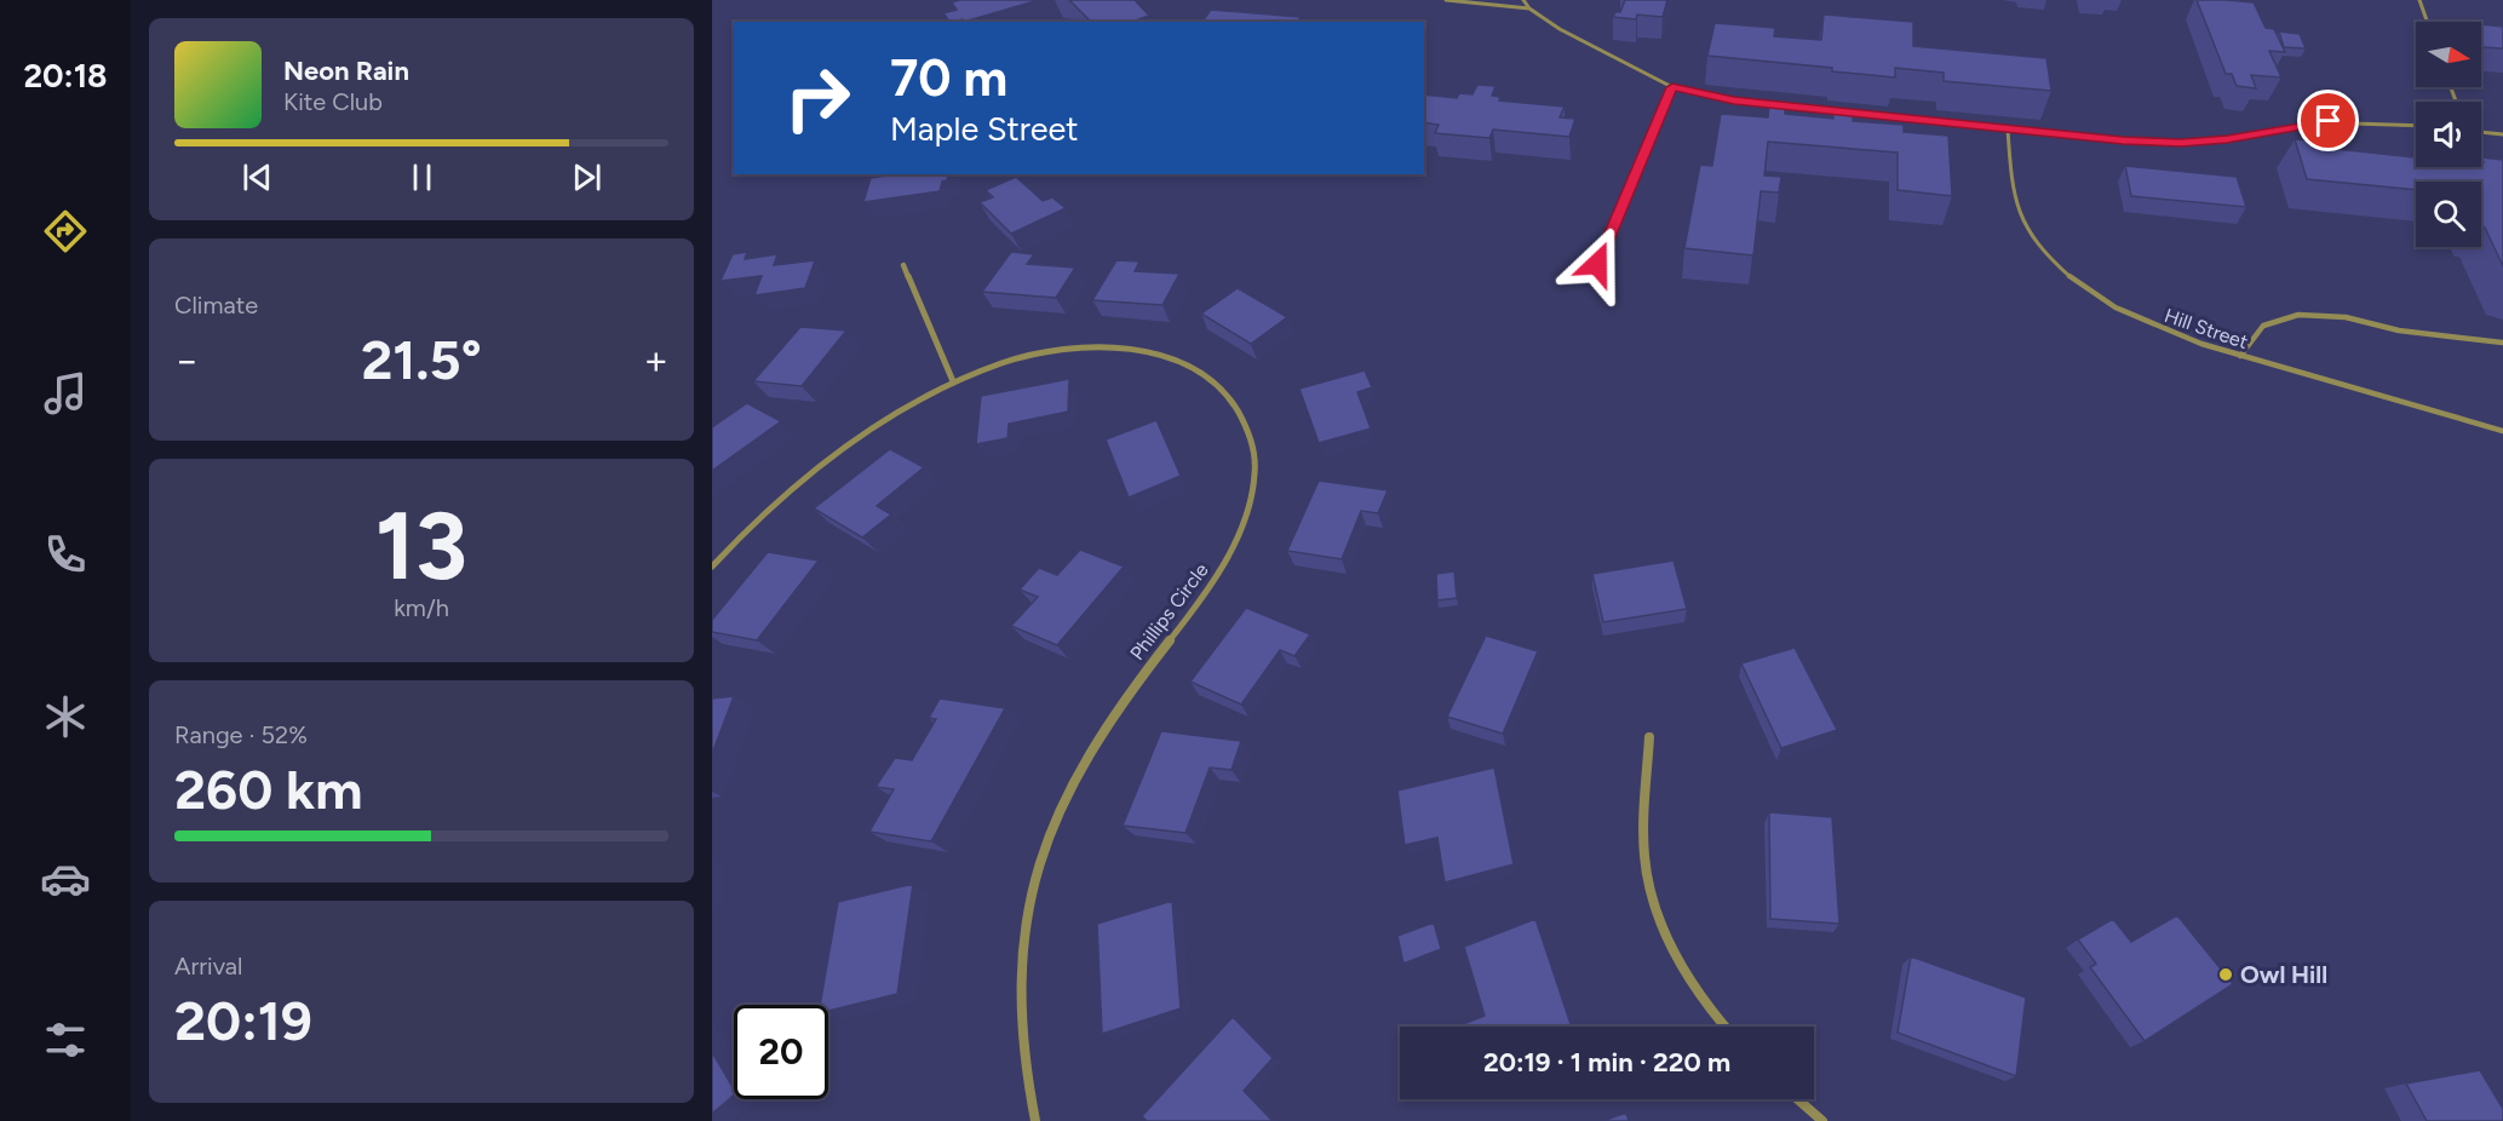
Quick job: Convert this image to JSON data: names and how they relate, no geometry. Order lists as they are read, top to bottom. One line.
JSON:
{"streets":{"street":["Phillips Circle"],"lane":["Hill Street"]},"places":["Owl Hill"],"north":"right","page":{"tabs":"20:18","turn":["70 m","Maple Street"],"song":["Neon Rain","Kite Club"],"tile":["Climate",["13","km/h"],["Range · 52%","260 km"],["Arrival","20:19"]],"heat":["−","21.5°","+"],"limit":"20","trip":"20:19 · 1 min · 220 m"}}
